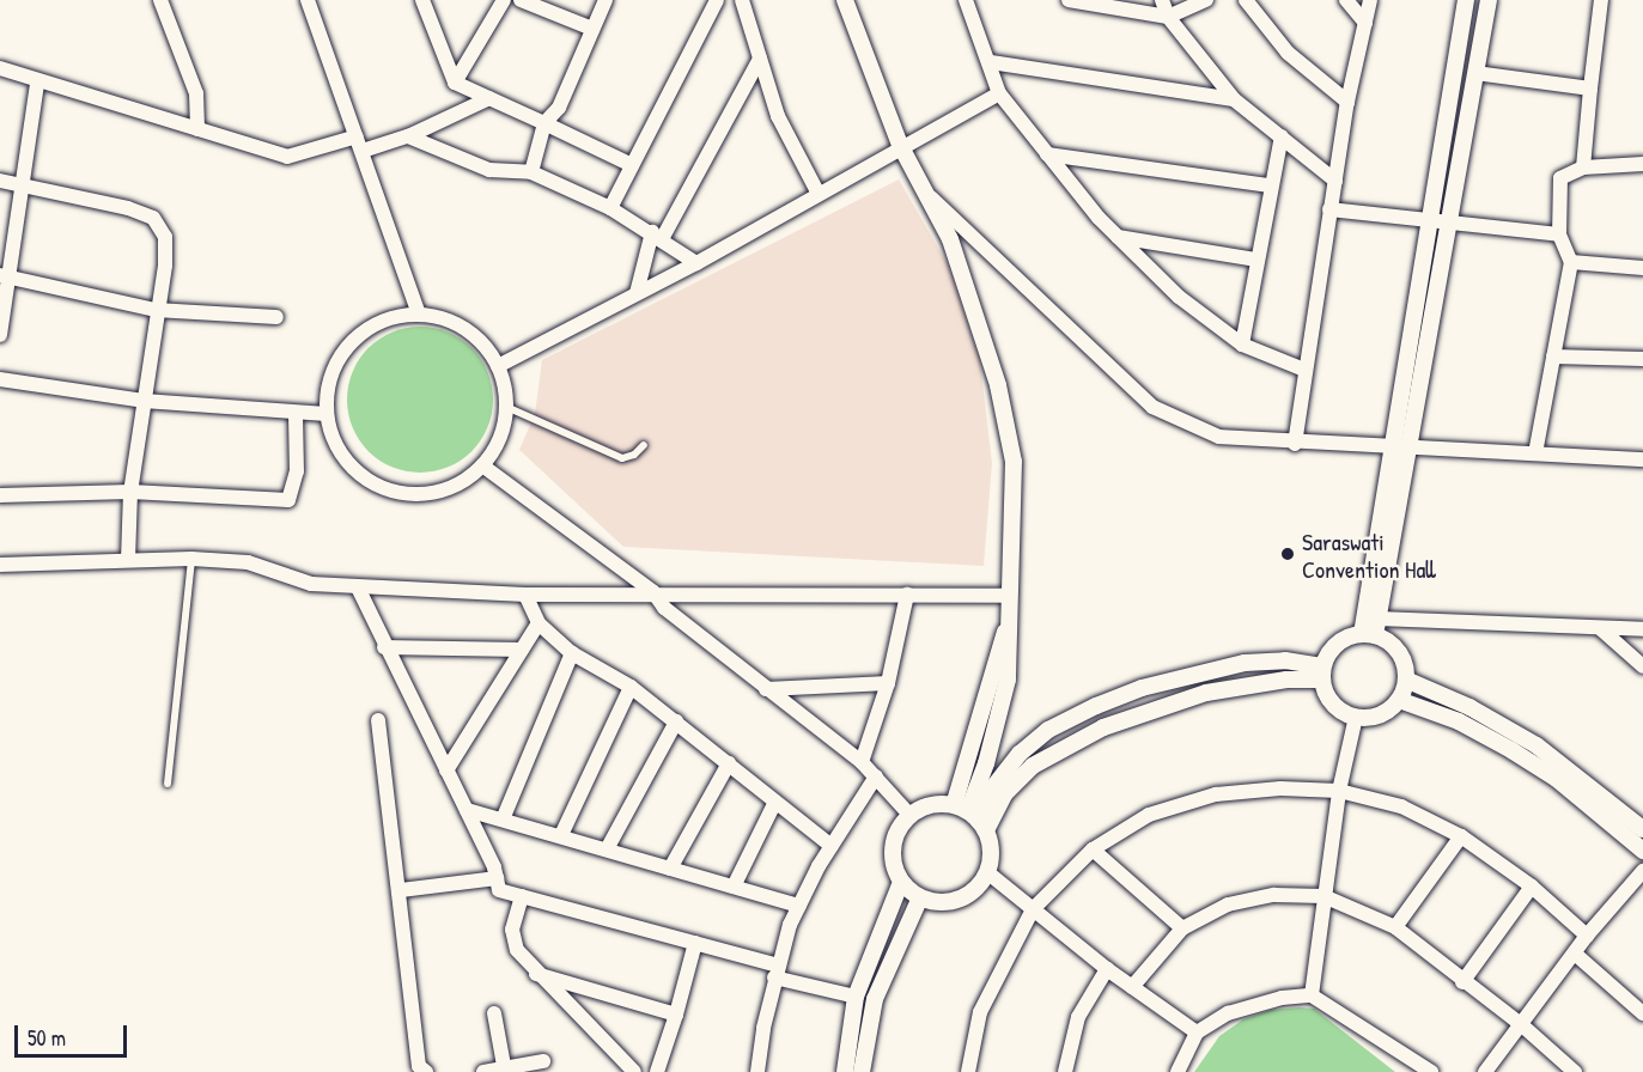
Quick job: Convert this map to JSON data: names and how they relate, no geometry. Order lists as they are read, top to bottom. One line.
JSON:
{"places":["Saraswati Convention Hall"],"scale_bar":"50 m"}
